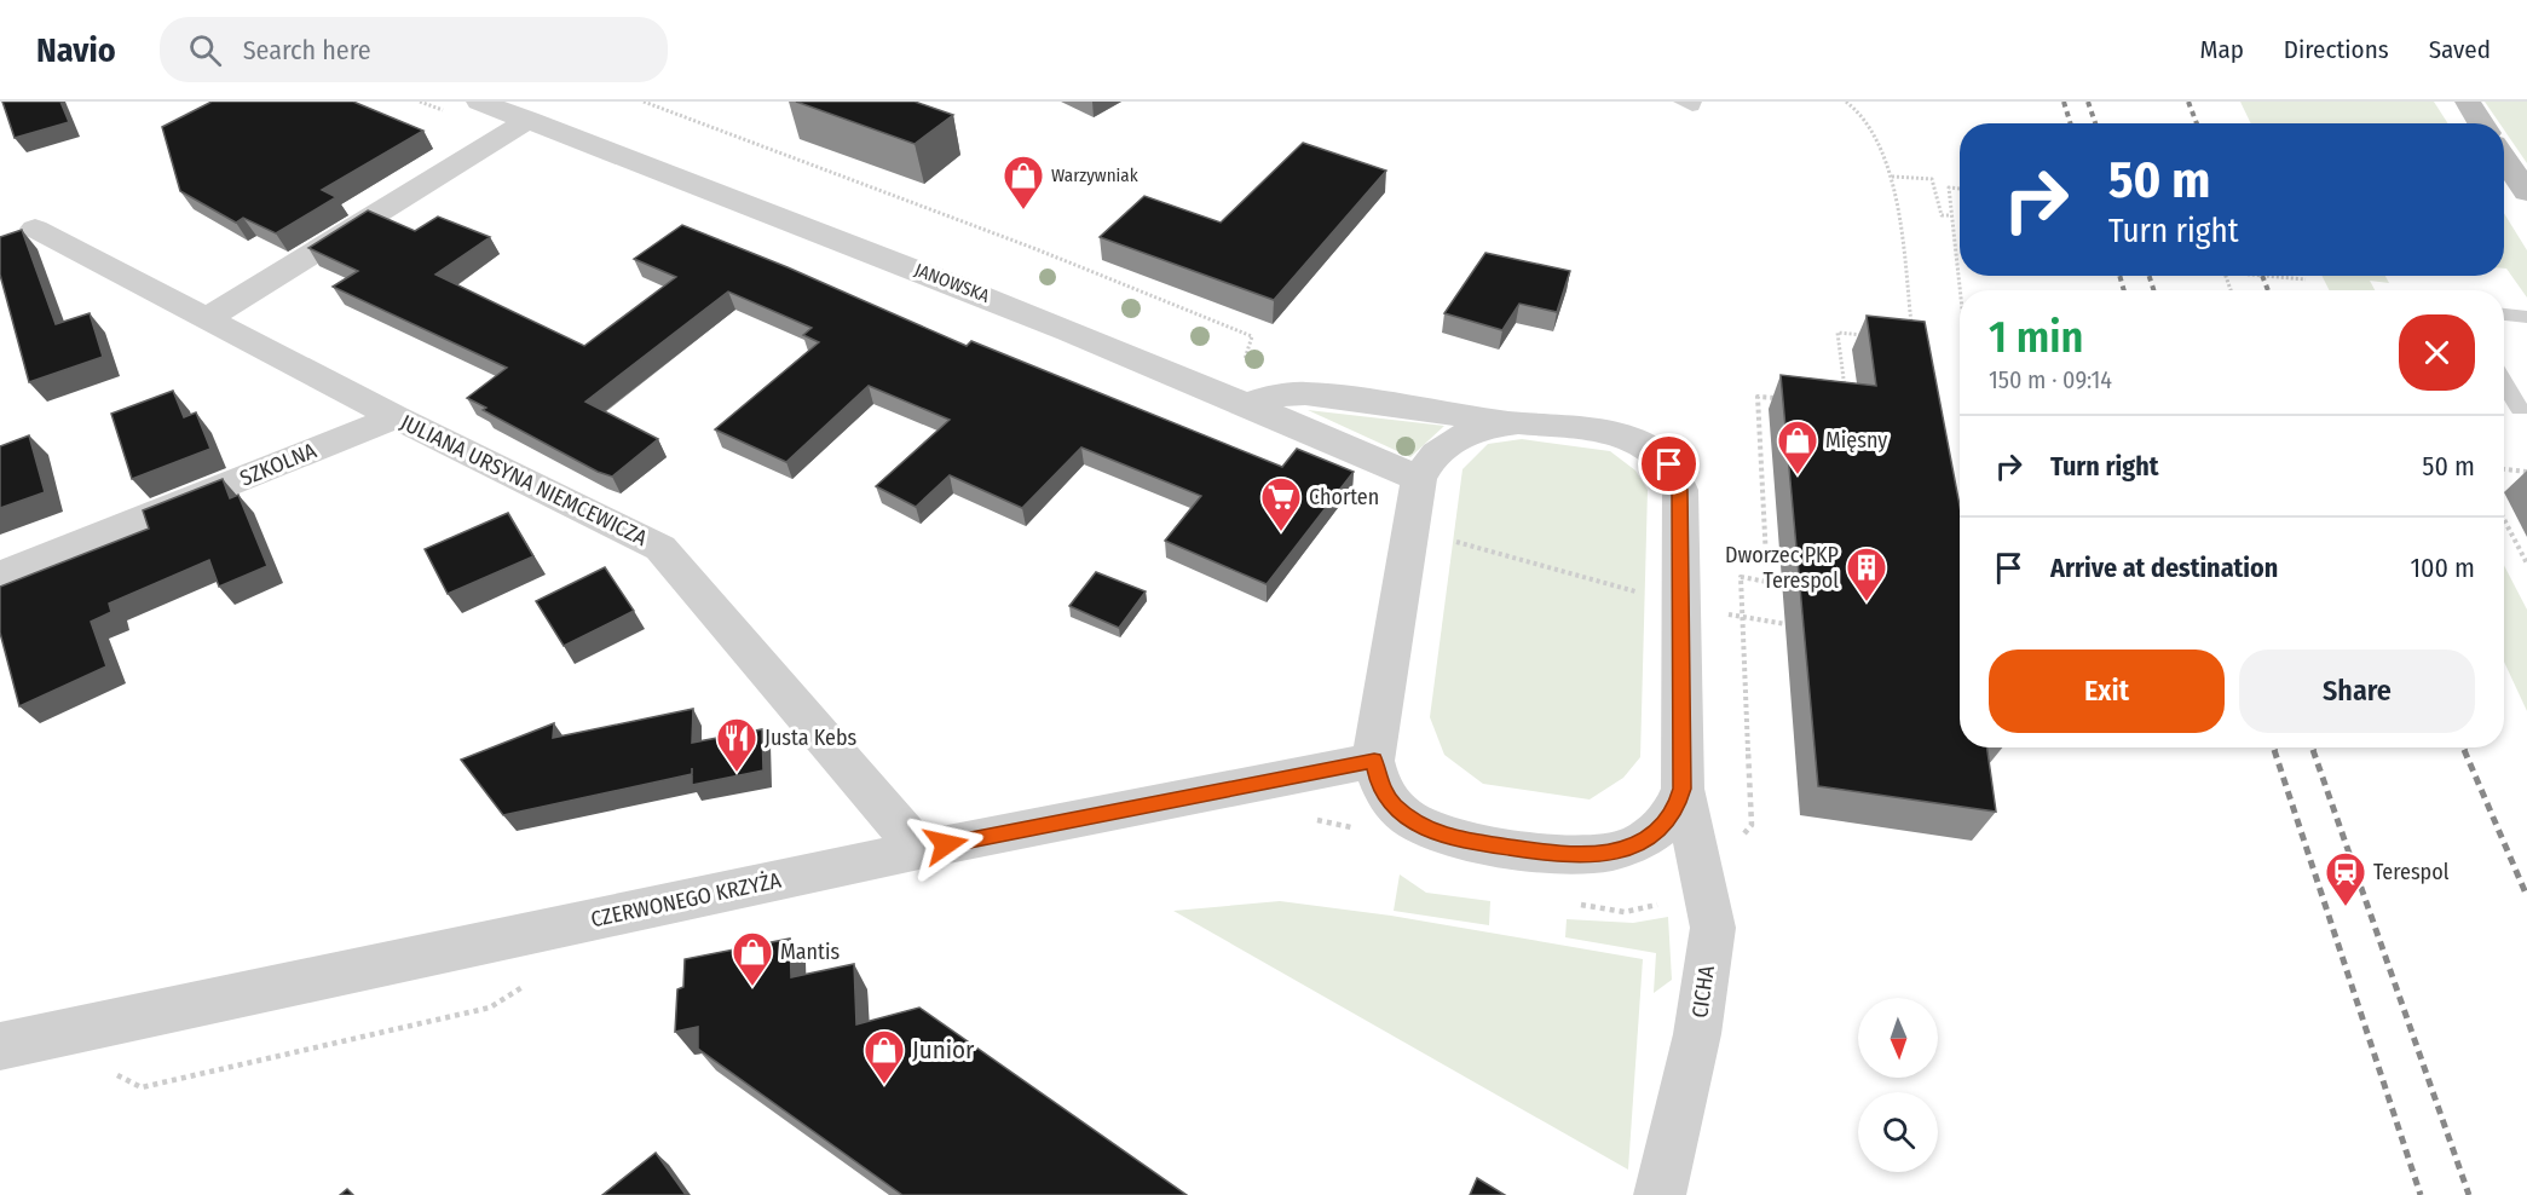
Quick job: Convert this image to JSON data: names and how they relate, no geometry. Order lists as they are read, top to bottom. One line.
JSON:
{"streets":{"street":["JANOWSKA","SZKOLNA","JULIANA URSYNA NIEMCEWICZA","CZERWONEGO KRZYŻA","CICHA"]},"crossings":[["SZKOLNA","JULIANA URSYNA NIEMCEWICZA"],["JULIANA URSYNA NIEMCEWICZA","CZERWONEGO KRZYŻA"]],"places":{"shop":["Warzywniak","Mięsny","Mantis","Junior"],"supermarket":["Chorten"],"building":["Dworzec PKP Terespol"],"restaurant":["Justa Kebs"],"station":["Terespol"]},"north":"bottom","page":{"header":"Navio","search":"Search here","nav":["Map","Directions","Saved"],"turn":["50 m","Turn right"],"heading":["1 min","150 m · 09:14"],"list":[{"name":"Turn right","value":"50 m"},{"name":"Arrive at destination","value":"100 m"}],"buttons":["Exit","Share"]}}
